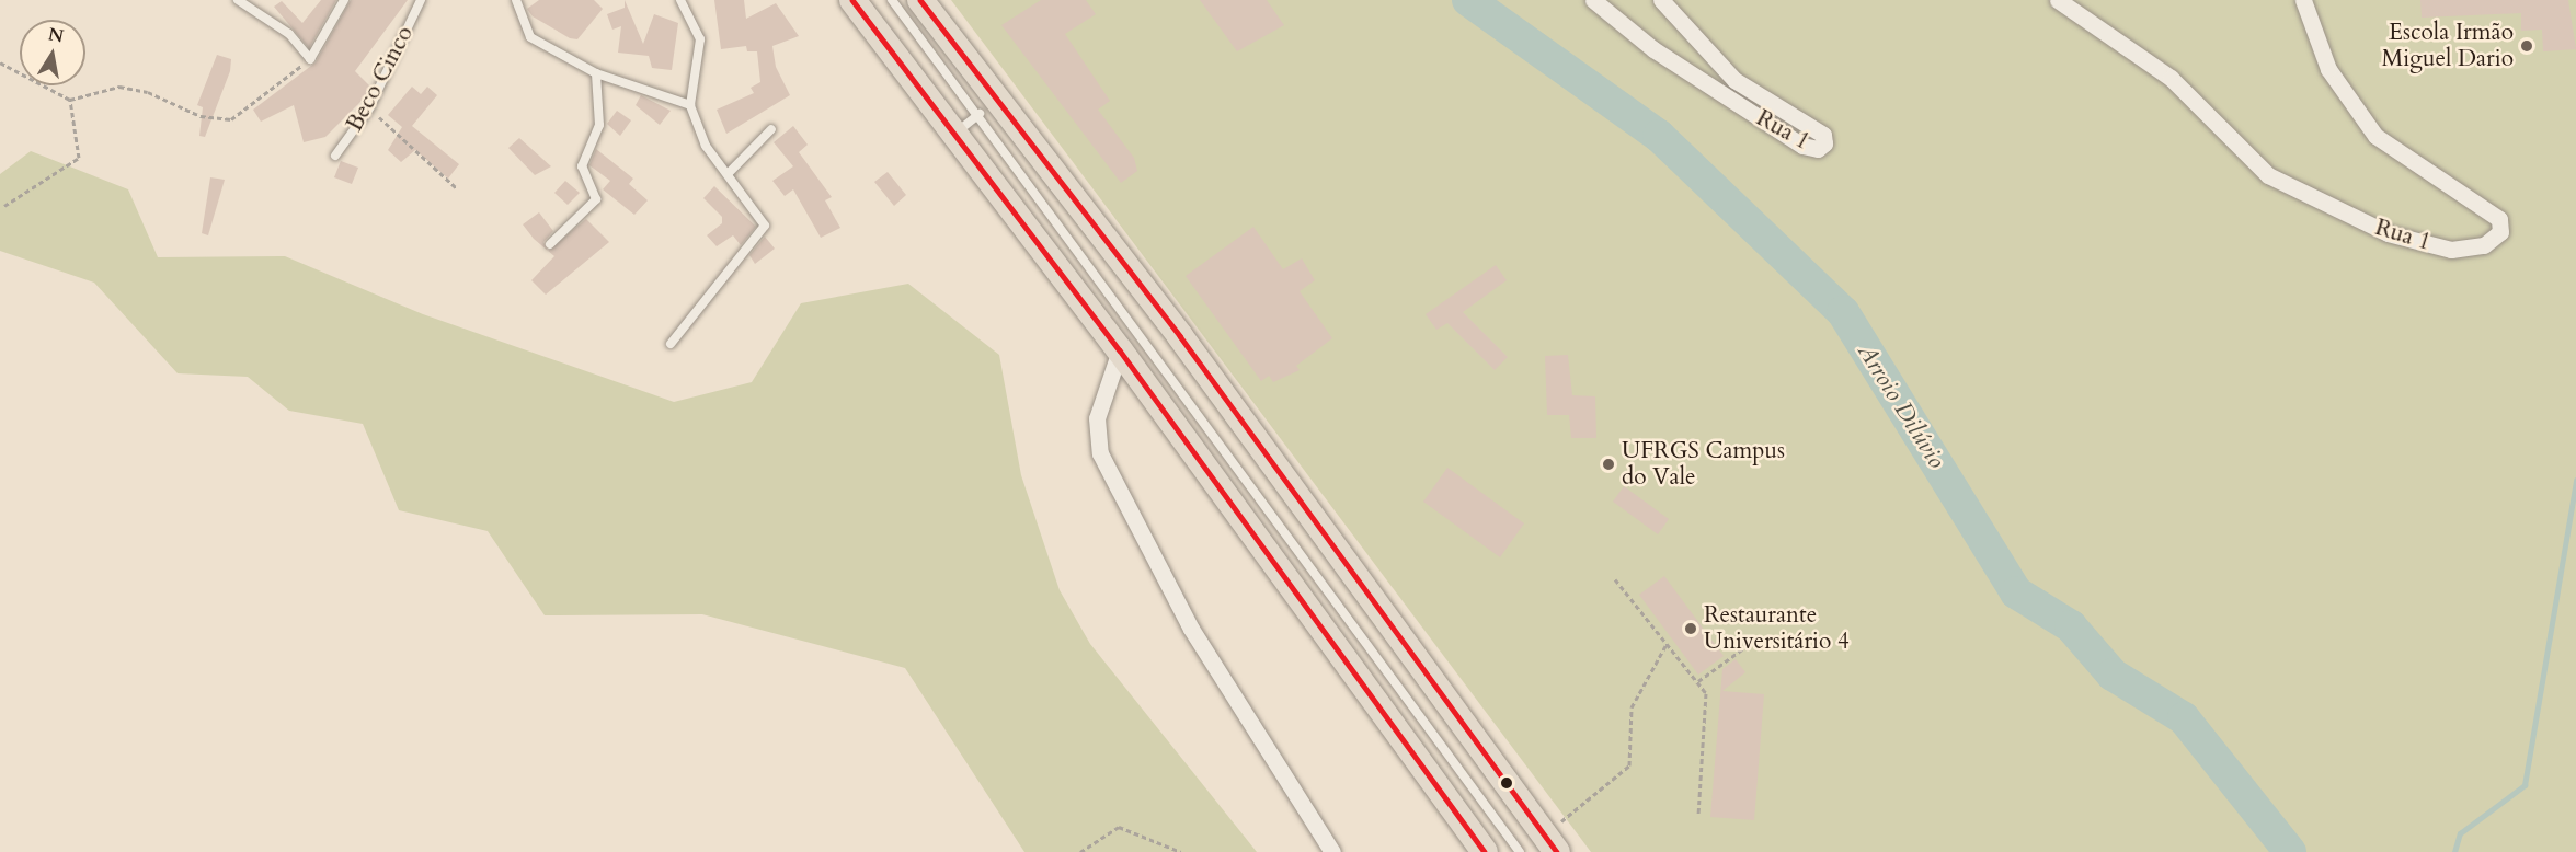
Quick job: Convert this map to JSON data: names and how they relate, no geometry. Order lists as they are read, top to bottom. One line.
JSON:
{"streets":{"street":["Rua 1"],"lane":["Beco Cinco"]},"water":["Arroio Dilúvio"],"places":["Escola Irmão Miguel Dario","UFRGS Campus do Vale","Restaurante Universitário 4"],"north":"top"}
